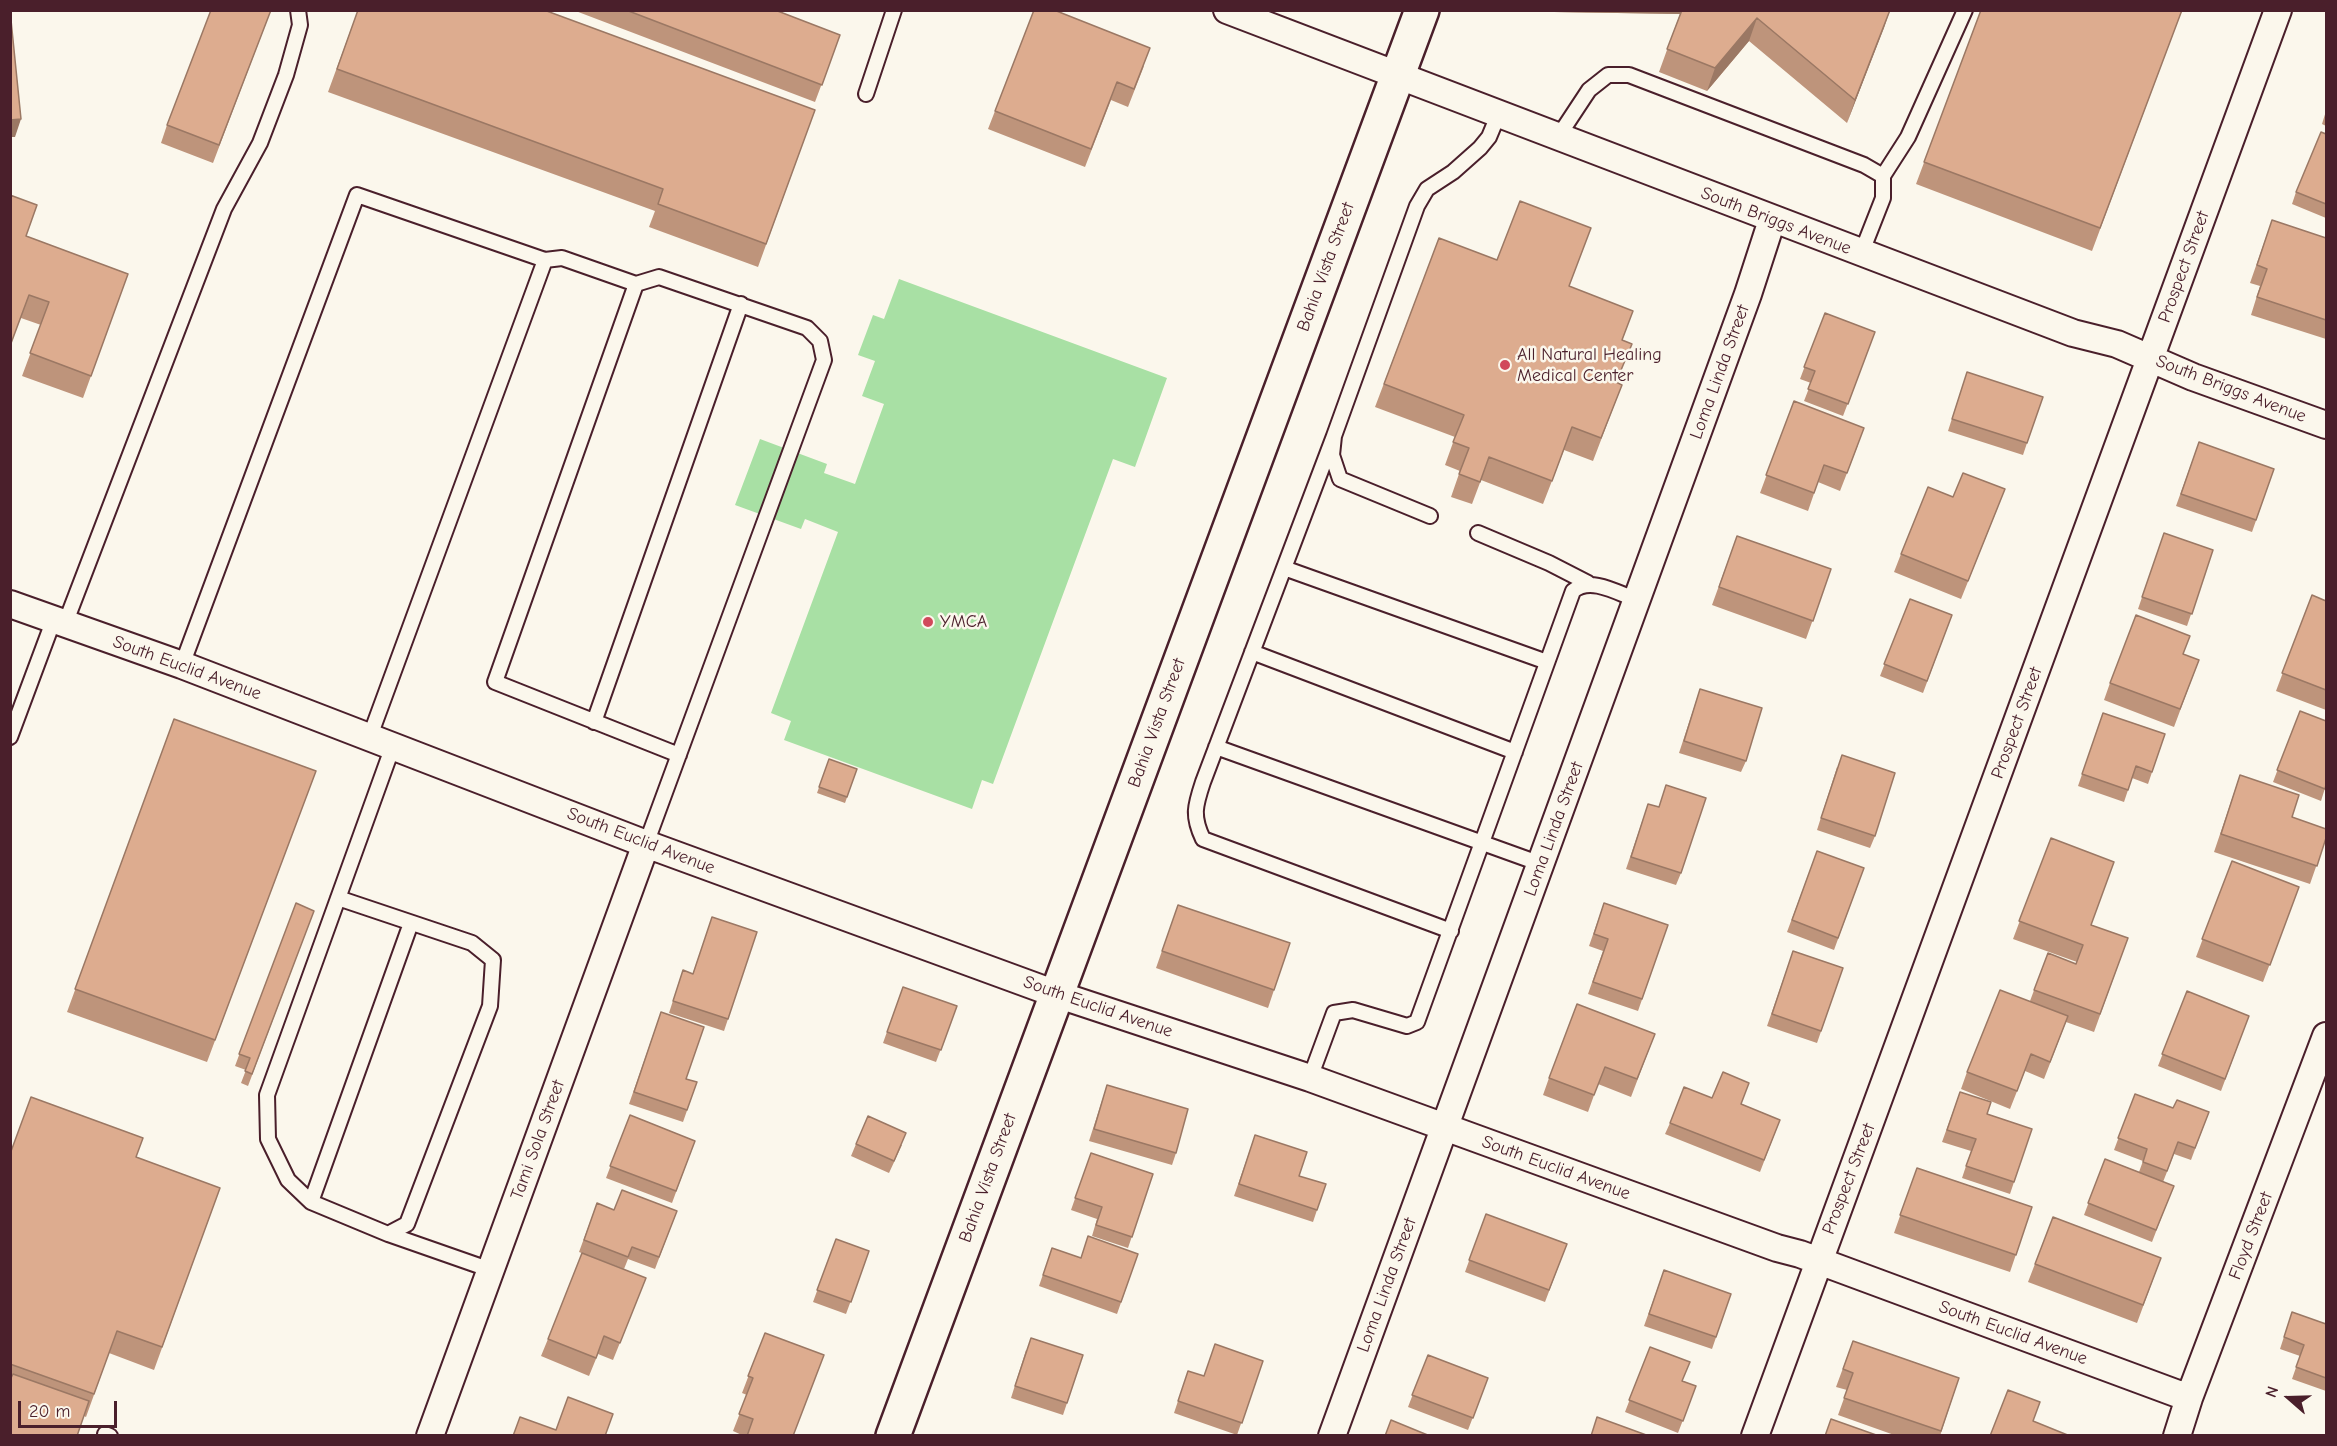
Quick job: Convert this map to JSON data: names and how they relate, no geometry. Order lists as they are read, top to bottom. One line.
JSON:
{"streets":{"street":["South Briggs Avenue","Bahia Vista Street","Prospect Street","Loma Linda Street","South Euclid Avenue","Tami Sola Street","Floyd Street"]},"crossings":[["South Briggs Avenue","Bahia Vista Street"],["South Briggs Avenue","Prospect Street"],["South Briggs Avenue","Loma Linda Street"],["Bahia Vista Street","South Euclid Avenue"],["Prospect Street","South Euclid Avenue"],["Loma Linda Street","South Euclid Avenue"],["South Euclid Avenue","Tami Sola Street"],["South Euclid Avenue","Floyd Street"]],"places":["All Natural Healing Medical Center","YMCA"],"scale_bar":"20 m","north":"left"}
